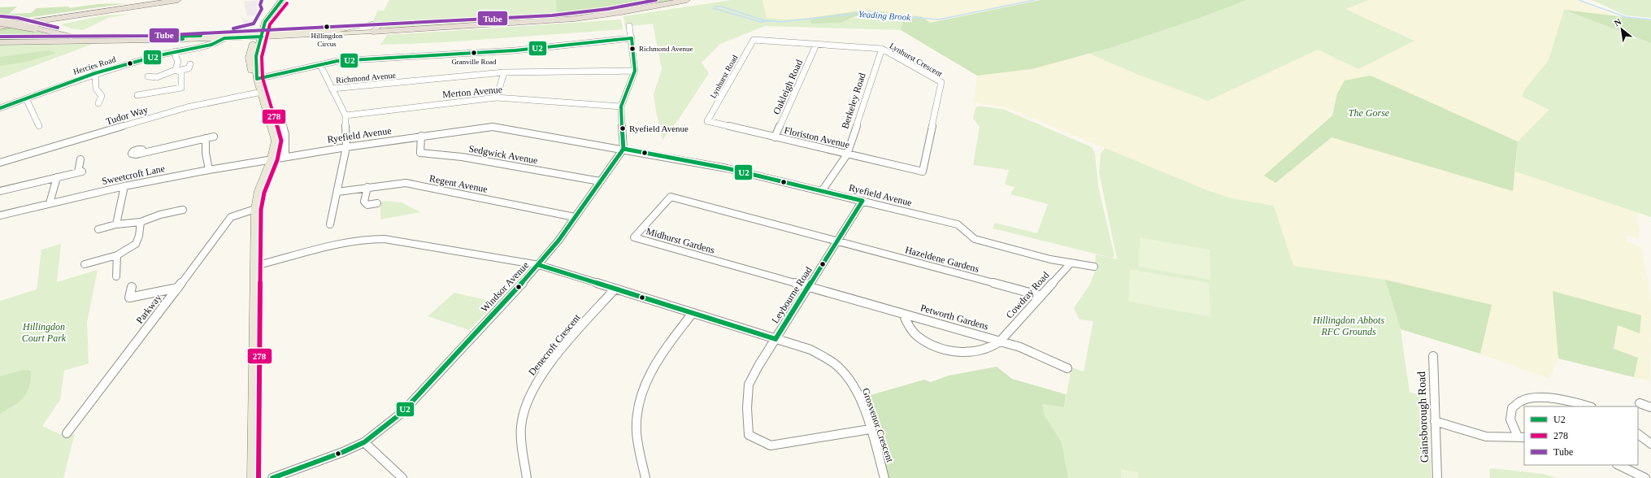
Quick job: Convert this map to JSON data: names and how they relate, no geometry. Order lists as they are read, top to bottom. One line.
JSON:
{"streets":{"street":["Lynhurst Crescent","Hercies Road","Lynhurst Road","Richmond Avenue","Oakleigh Road","Merton Avenue","Berkeley Road","Tudor Way","Ryefield Avenue","Floriston Avenue","Sedgwick Avenue","Sweetcroft Lane","Regent Avenue","Midhurst Gardens","Hazeldene Gardens","Windsor Avenue","Leybourne Road","Cowdray Road","Parkway","Petworth Gardens","Denecroft Crescent","Gainsborough Road","Grosvenor Crescent"]},"crossings":[["Lynhurst Crescent","Lynhurst Road"],["Lynhurst Crescent","Oakleigh Road"],["Lynhurst Crescent","Berkeley Road"],["Lynhurst Crescent","Floriston Avenue"],["Lynhurst Road","Floriston Avenue"],["Oakleigh Road","Floriston Avenue"],["Berkeley Road","Ryefield Avenue"],["Berkeley Road","Floriston Avenue"],["Ryefield Avenue","Sedgwick Avenue"],["Ryefield Avenue","Sweetcroft Lane"],["Ryefield Avenue","Windsor Avenue"],["Ryefield Avenue","Leybourne Road"],["Ryefield Avenue","Cowdray Road"],["Sedgwick Avenue","Windsor Avenue"],["Regent Avenue","Windsor Avenue"],["Midhurst Gardens","Hazeldene Gardens"],["Midhurst Gardens","Leybourne Road"],["Midhurst Gardens","Petworth Gardens"],["Hazeldene Gardens","Leybourne Road"],["Hazeldene Gardens","Cowdray Road"],["Windsor Avenue","Grosvenor Crescent"],["Leybourne Road","Petworth Gardens"],["Leybourne Road","Grosvenor Crescent"],["Cowdray Road","Petworth Gardens"],["Denecroft Crescent","Grosvenor Crescent"]],"water":["Yeading Brook"],"parks":["The Gorse","Hillingdon Abbots RFC Grounds","Hillingdon Court Park"],"places":["Hillingdon Circus","Richmond Avenue","Granville Road","Ryefield Avenue"],"lines":["transit line U2","transit line Tube","transit line 278"],"legend":["U2","278","Tube"],"north":"top left"}
